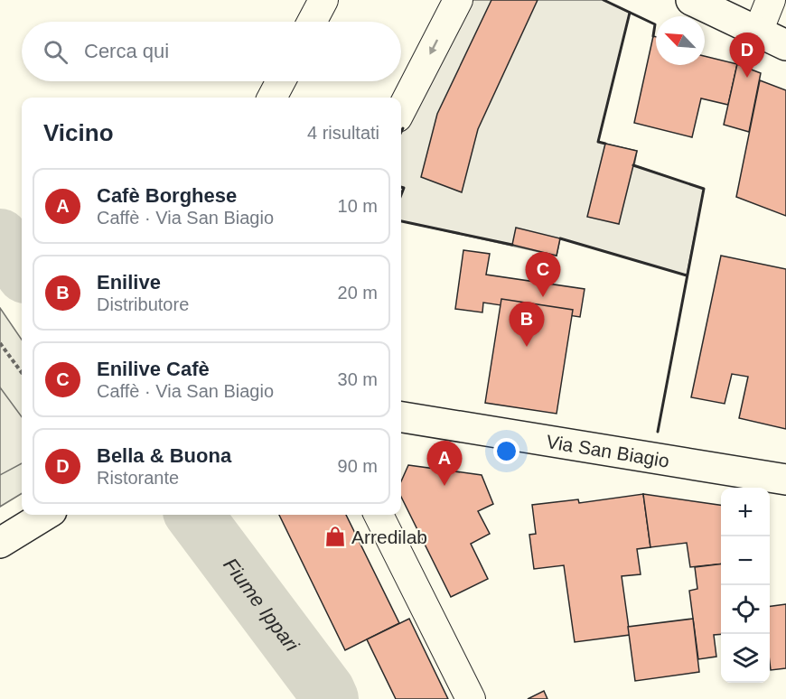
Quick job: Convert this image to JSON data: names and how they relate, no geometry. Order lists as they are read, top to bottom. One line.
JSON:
{"streets":{"main road":["Via San Biagio"]},"water":["Fiume Ippari"],"places":{"shop":["Arredilab"]},"north":"top left","page":{"search":"Cerca qui","pins":["D","C","B","A"],"heading":["Vicino","4 risultati"],"list":[{"mark":"A","name":"Cafè Borghese","note":"Caffè · Via San Biagio","value":"10 m"},{"mark":"B","name":"Enilive","note":"Distributore","value":"20 m"},{"mark":"C","name":"Enilive Cafè","note":"Caffè · Via San Biagio","value":"30 m"},{"mark":"D","name":"Bella & Buona","note":"Ristorante","value":"90 m"}],"map_buttons":["+","−"]}}
